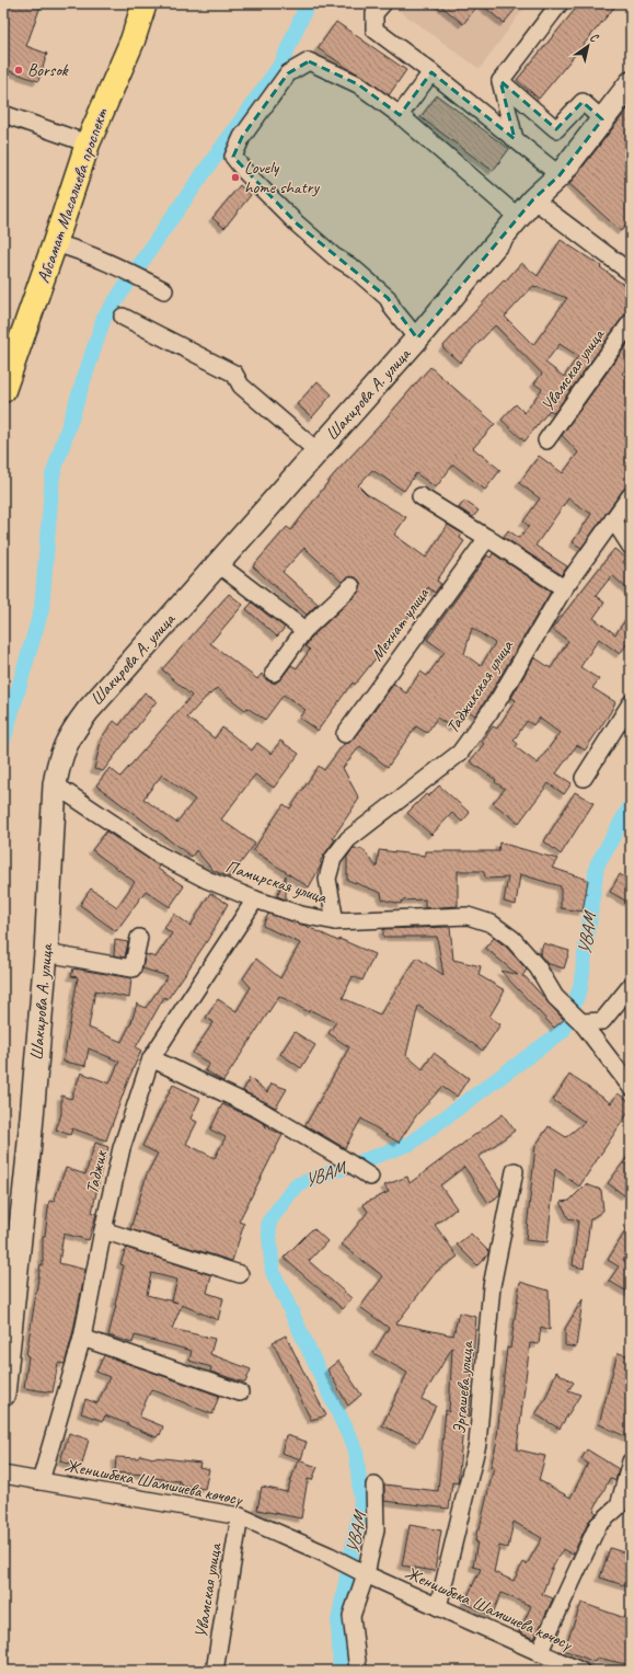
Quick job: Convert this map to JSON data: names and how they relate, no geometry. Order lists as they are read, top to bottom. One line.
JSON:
{"streets":{"main road":["Абсамат Масалиева проспект","Шакирова А. улица"],"street":["Увамская улица","Мехнат улица","Таджикская улица","Памирская улица","Таджик","Эргашева улица","Женишбека Шамшиева көчөсү"]},"crossings":[["Увамская улица","Женишбека Шамшиева көчөсү"],["Шакирова А. улица","Памирская улица"],["Таджикская улица","Памирская улица"],["Памирская улица","Таджик"],["Таджик","Женишбека Шамшиева көчөсү"],["Эргашева улица","Женишбека Шамшиева көчөсү"]],"water":["УВАМ"],"places":["Borsok","Lovely home shatry"],"north":"top right"}
